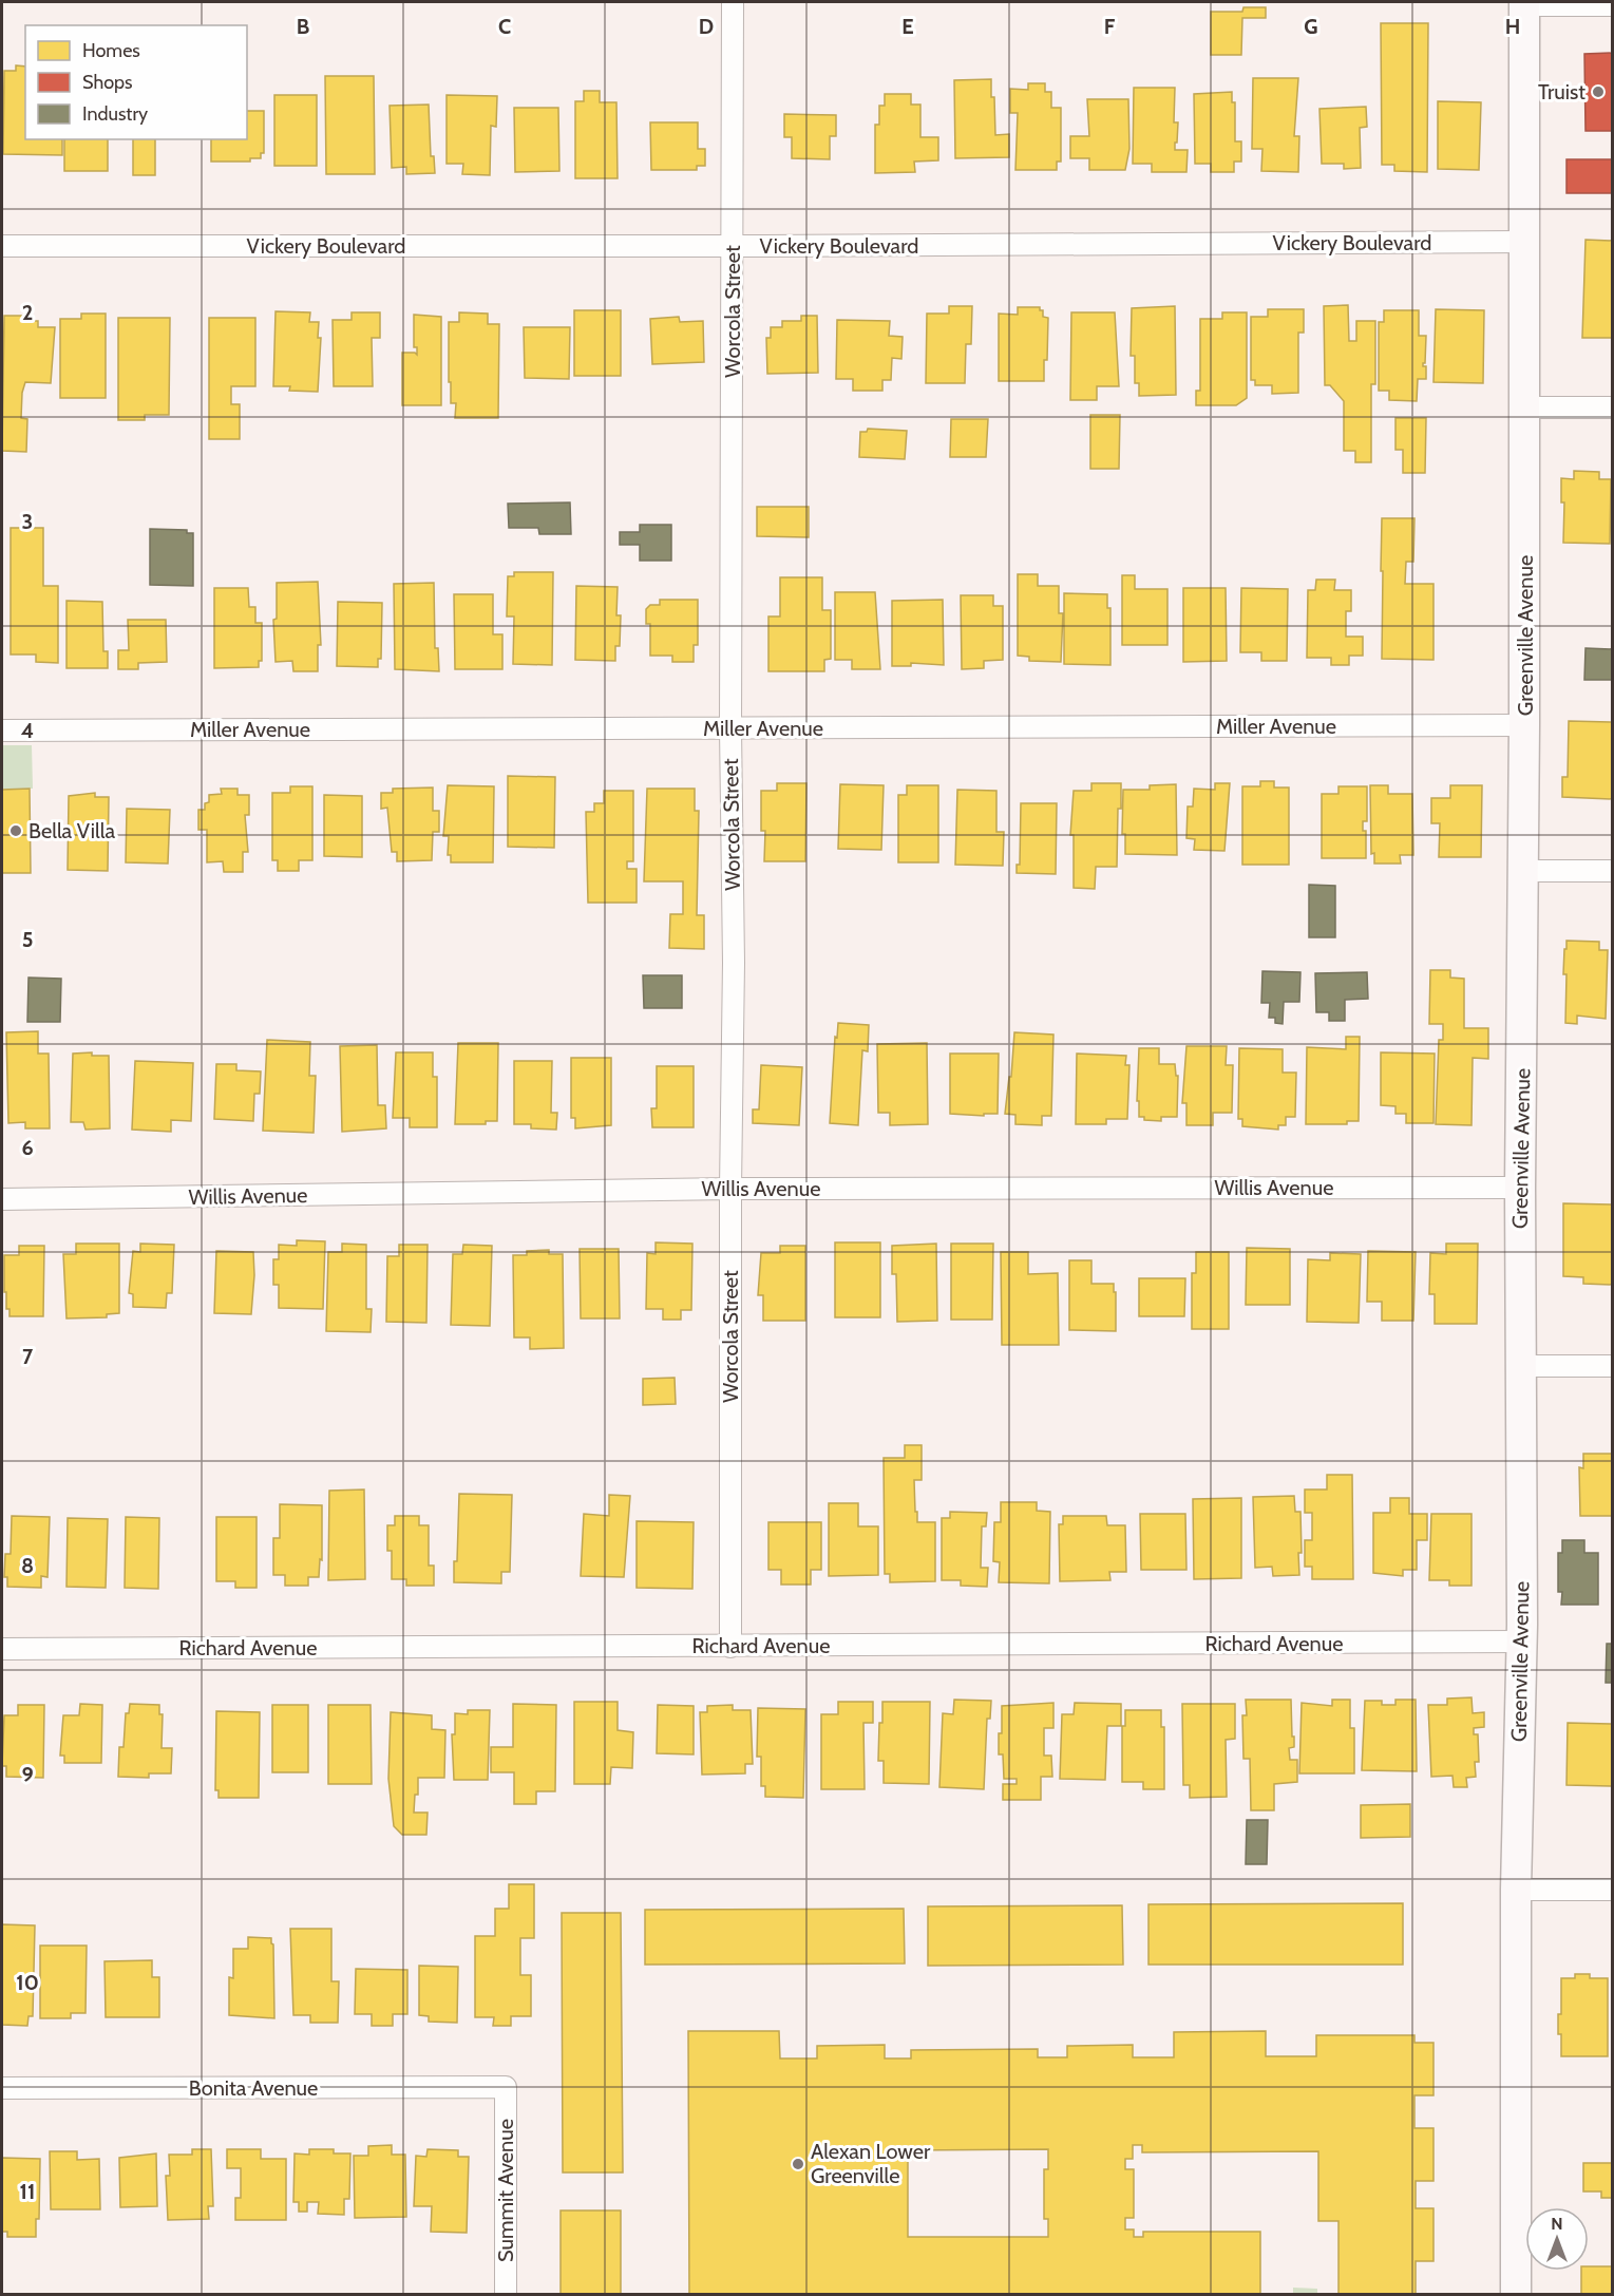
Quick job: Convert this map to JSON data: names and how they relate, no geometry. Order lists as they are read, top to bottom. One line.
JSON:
{"streets":{"main road":["Greenville Avenue"],"street":["Vickery Boulevard","Worcola Street","Miller Avenue","Willis Avenue","Richard Avenue","Bonita Avenue","Summit Avenue"]},"crossings":[["Vickery Boulevard","Worcola Street"],["Vickery Boulevard","Greenville Avenue"],["Worcola Street","Miller Avenue"],["Worcola Street","Willis Avenue"],["Worcola Street","Richard Avenue"],["Greenville Avenue","Miller Avenue"],["Greenville Avenue","Willis Avenue"],["Greenville Avenue","Richard Avenue"],["Bonita Avenue","Summit Avenue"]],"places":["Truist","Bella Villa","Alexan Lower Greenville"],"legend":["Homes","Shops","Industry"],"north":"top","grid":{"columns":["B","C","D","E","F","G","H"],"rows":["2","3","4","5","6","7","8","9","10","11"]}}
